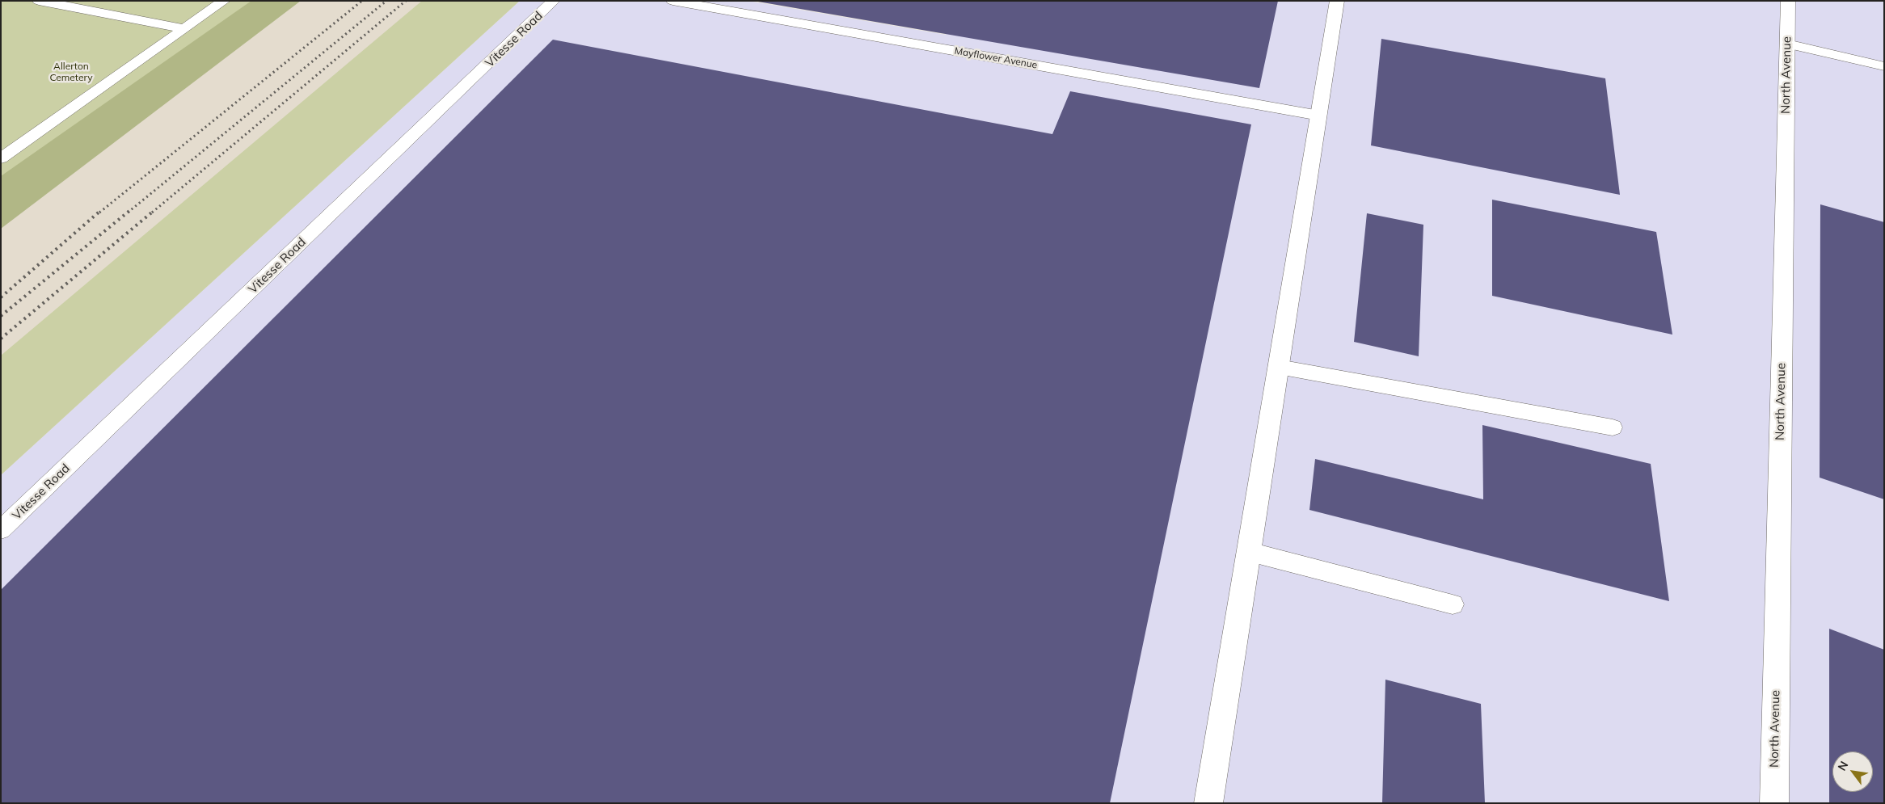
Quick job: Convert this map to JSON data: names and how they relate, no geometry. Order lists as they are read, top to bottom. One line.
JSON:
{"streets":{"street":["North Avenue"],"lane":["Vitesse Road","Mayflower Avenue"]},"parks":["Allerton Cemetery"],"north":"top left"}
